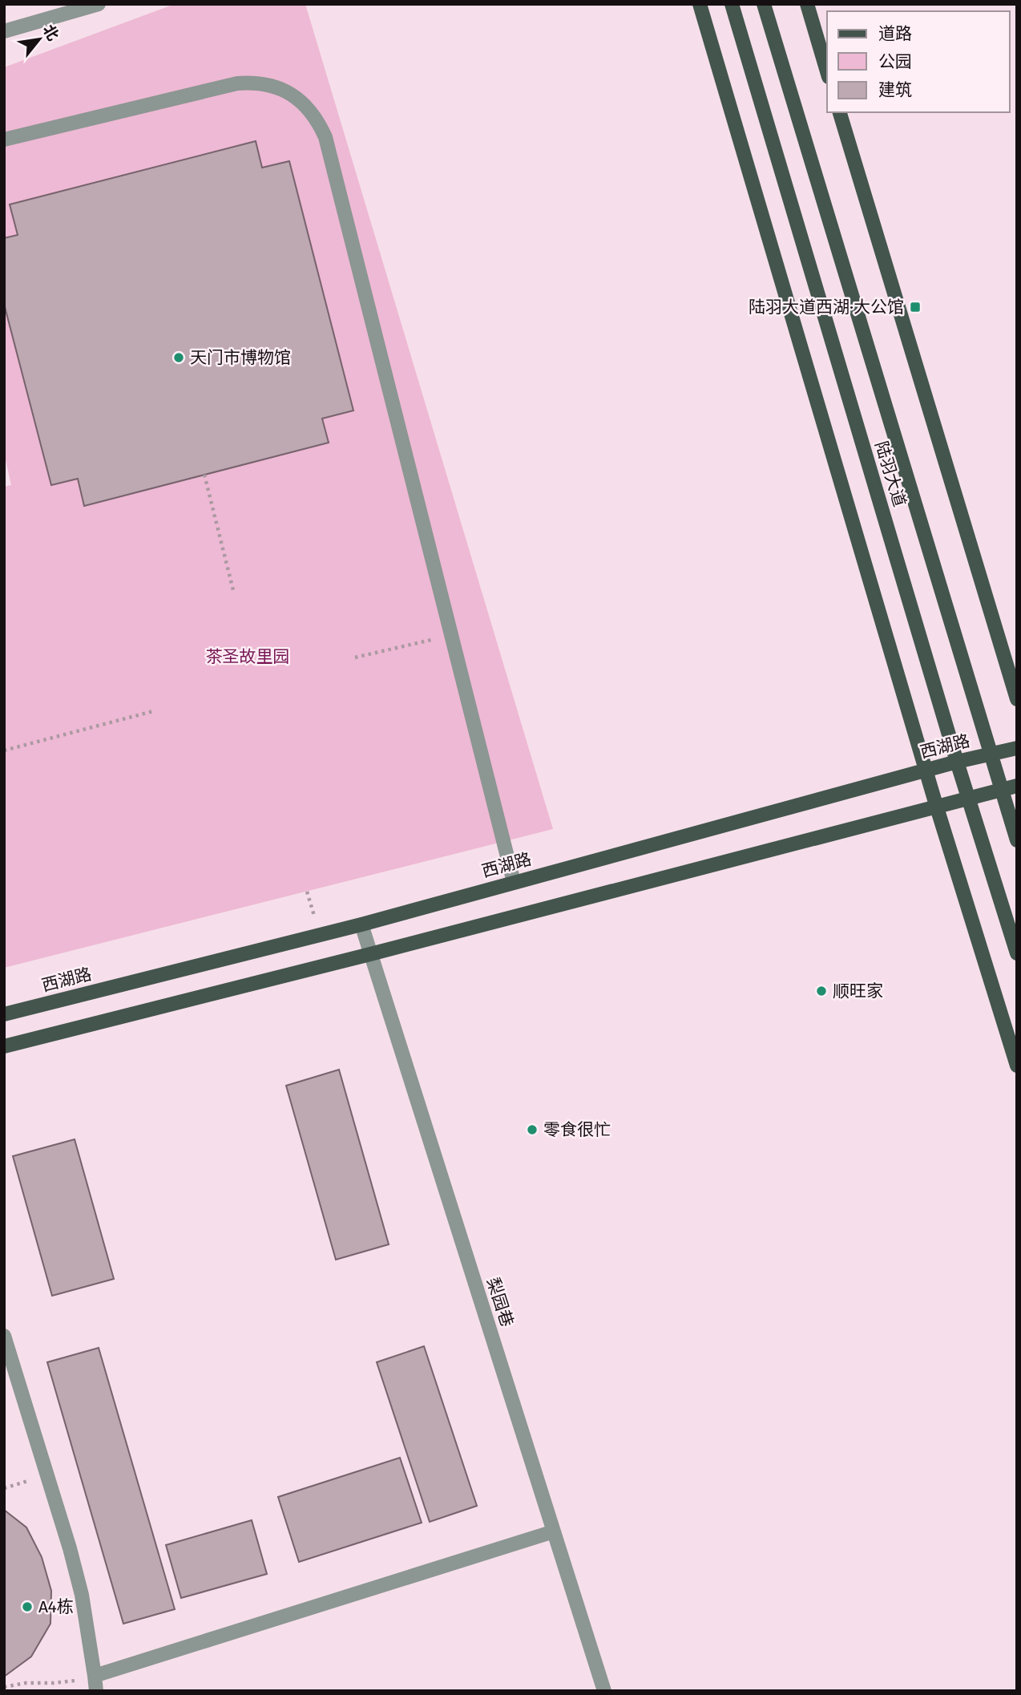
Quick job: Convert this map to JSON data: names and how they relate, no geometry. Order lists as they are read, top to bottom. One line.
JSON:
{"streets":{"main road":["陆羽大道","西湖路"],"street":["梨园巷"]},"crossings":[["陆羽大道","西湖路"],["西湖路","梨园巷"]],"parks":["茶圣故里园"],"places":{"transit":["陆羽大道西湖·大公馆"],"other":["天门市博物馆","顺旺家","零食很忙","A4栋"]},"legend":["道路","公园","建筑"],"north":"top right"}
